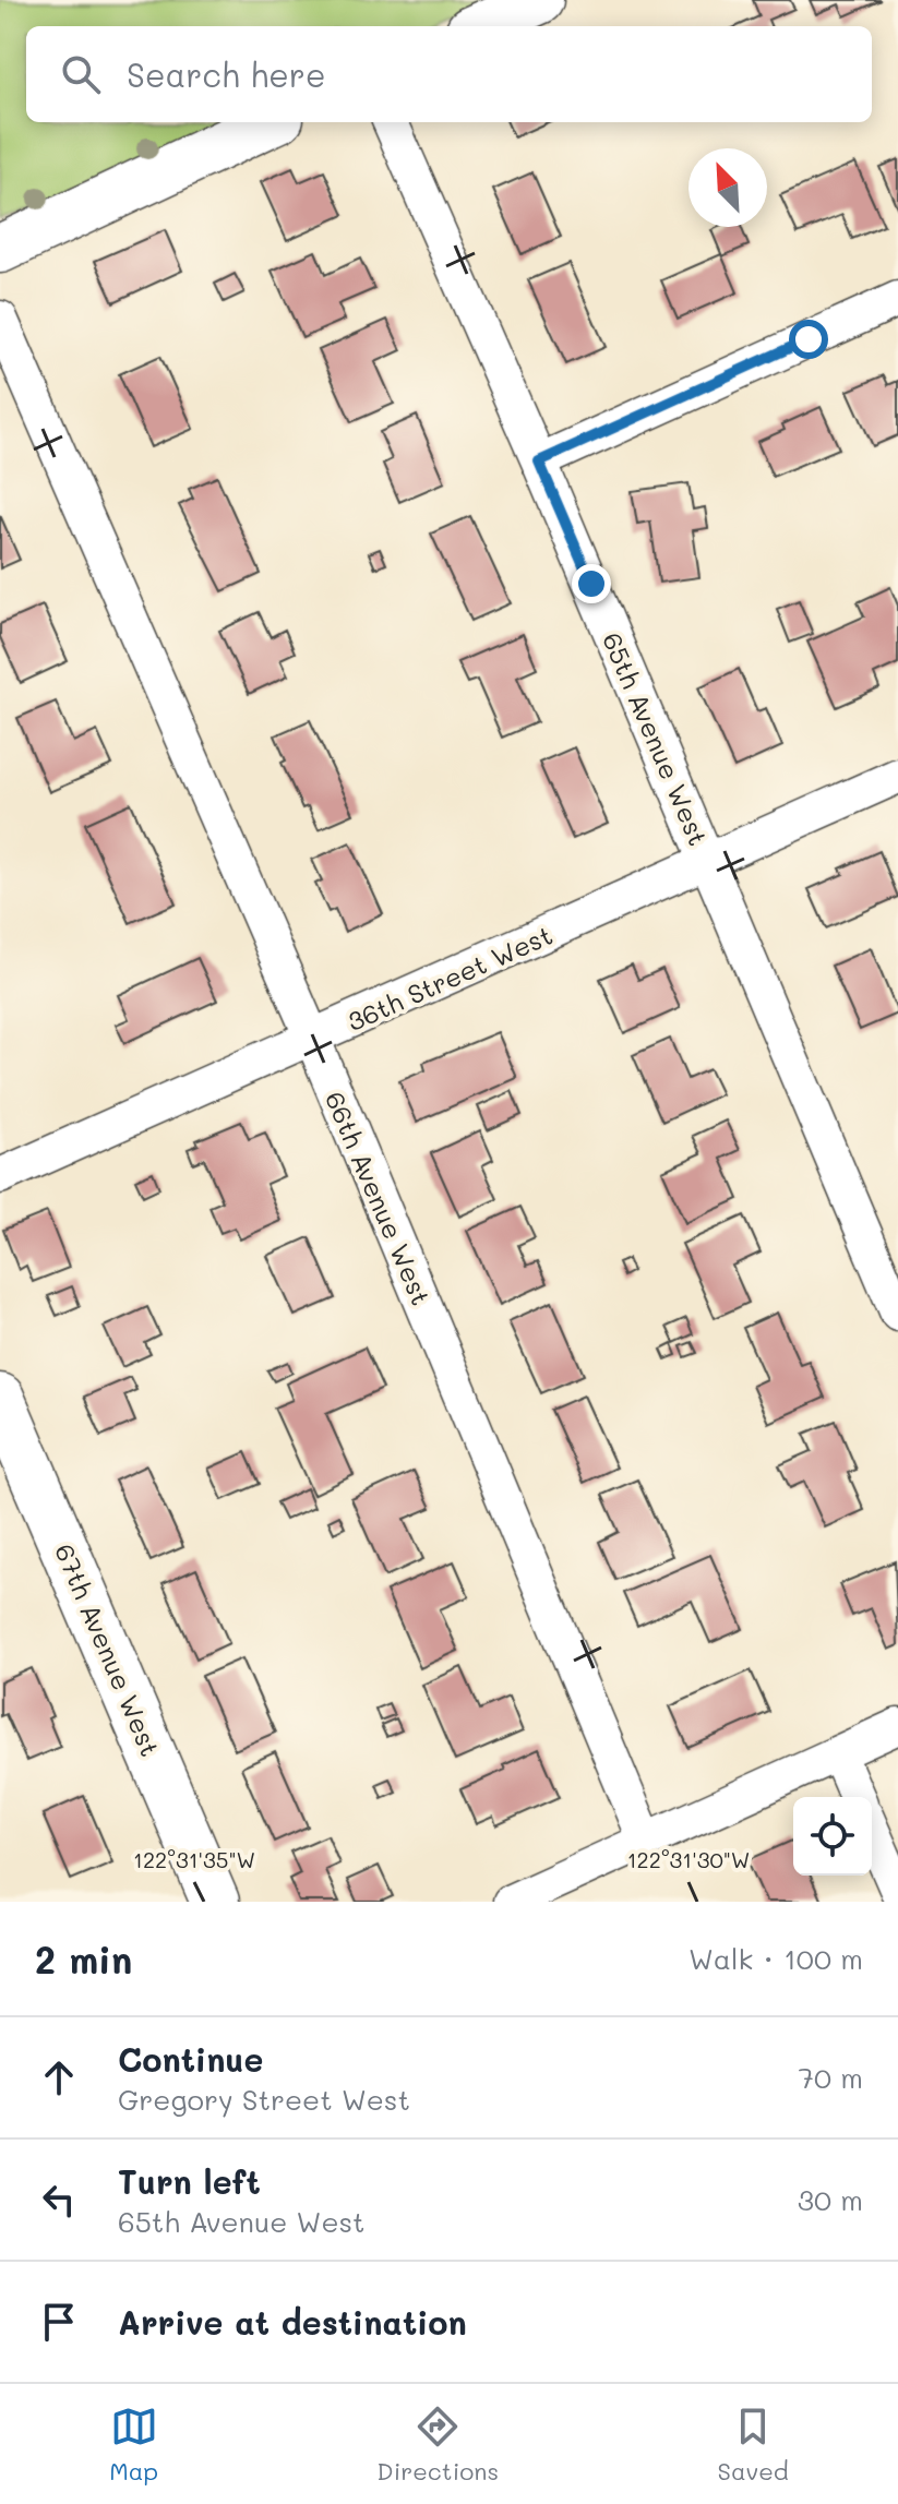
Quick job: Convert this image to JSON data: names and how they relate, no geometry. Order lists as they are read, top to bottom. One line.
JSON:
{"streets":{"street":["65th Avenue West","36th Street West","66th Avenue West","67th Avenue West"]},"crossings":[["65th Avenue West","36th Street West"],["36th Street West","66th Avenue West"]],"north":"top left","page":{"search":"Search here","heading":["2 min","Walk · 100 m"],"list":[["Continue","Gregory Street West","70 m"],["Turn left","65th Avenue West","30 m"],"Arrive at destination"],"nav":["Map","Directions","Saved"]},"coordinates":["122°31'35\"W","122°31'30\"W"]}
